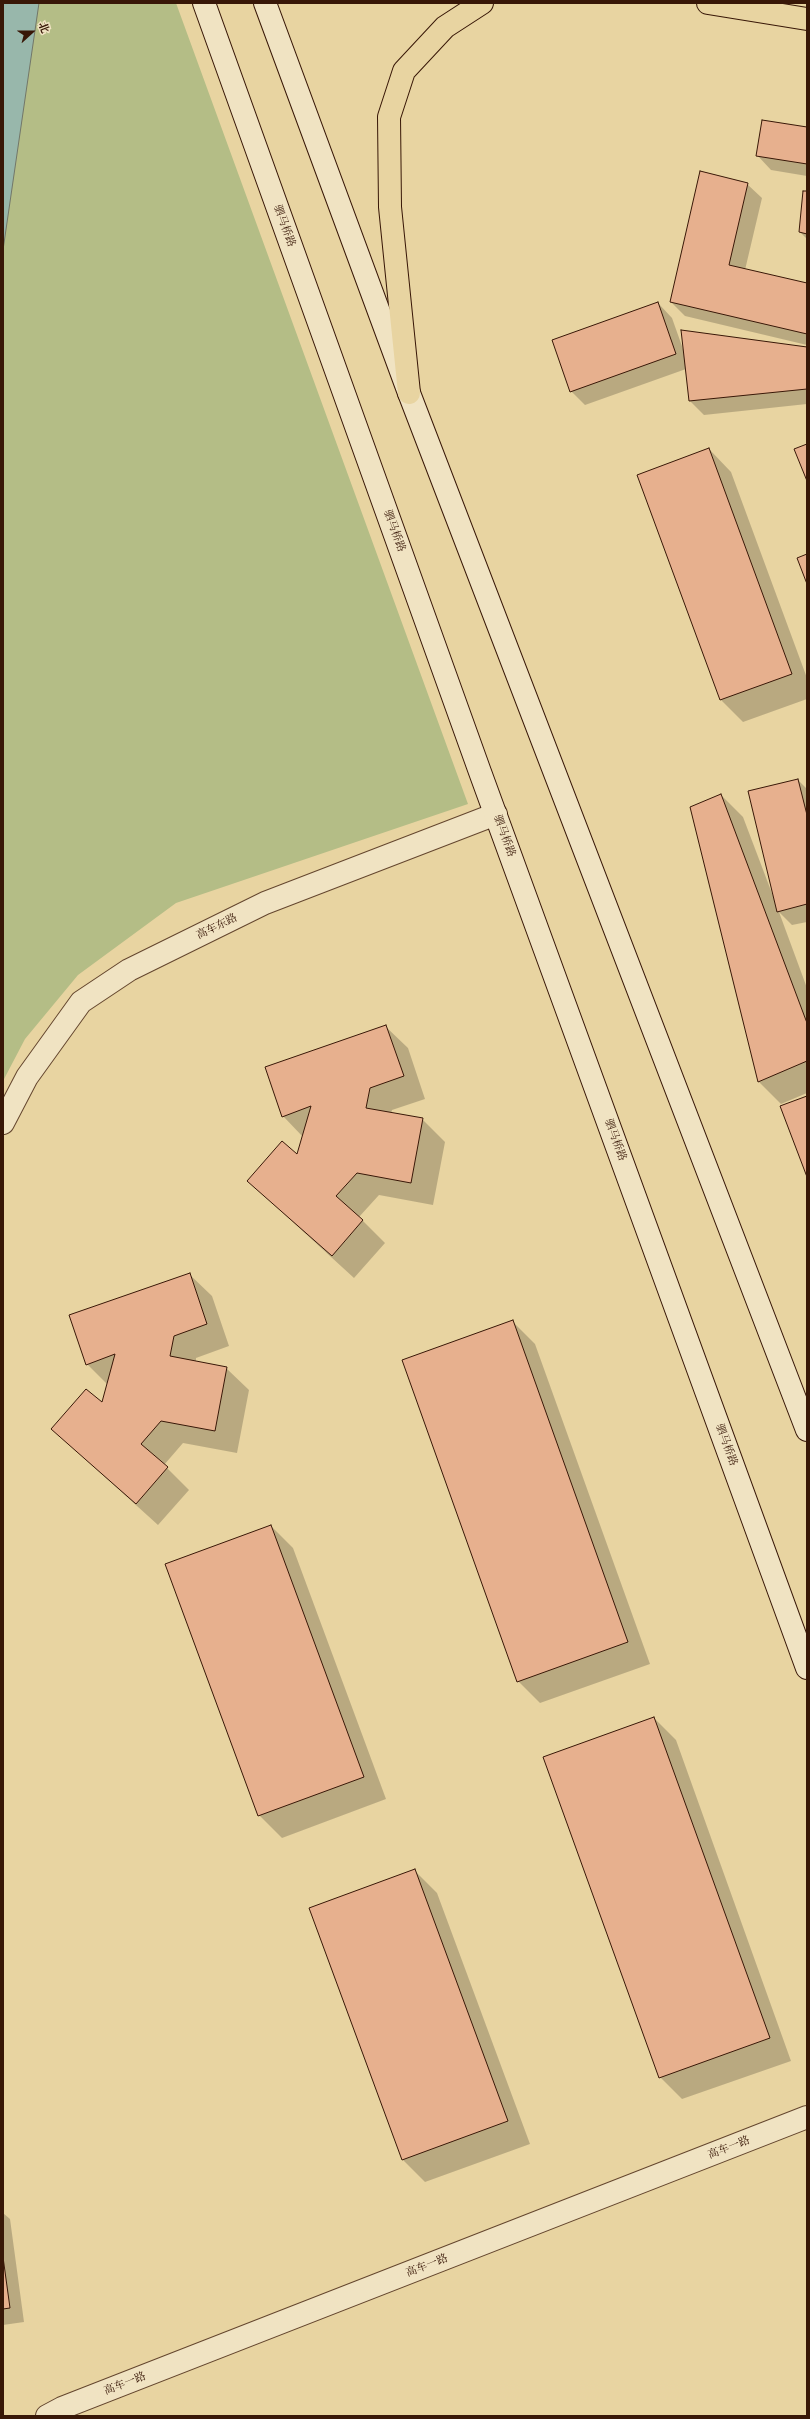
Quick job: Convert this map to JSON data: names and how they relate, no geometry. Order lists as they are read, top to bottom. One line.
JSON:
{"streets":{"main road":["驷马桥路","高车东路","高车一路"]},"crossings":[["驷马桥路","高车东路"]],"north":"right"}
